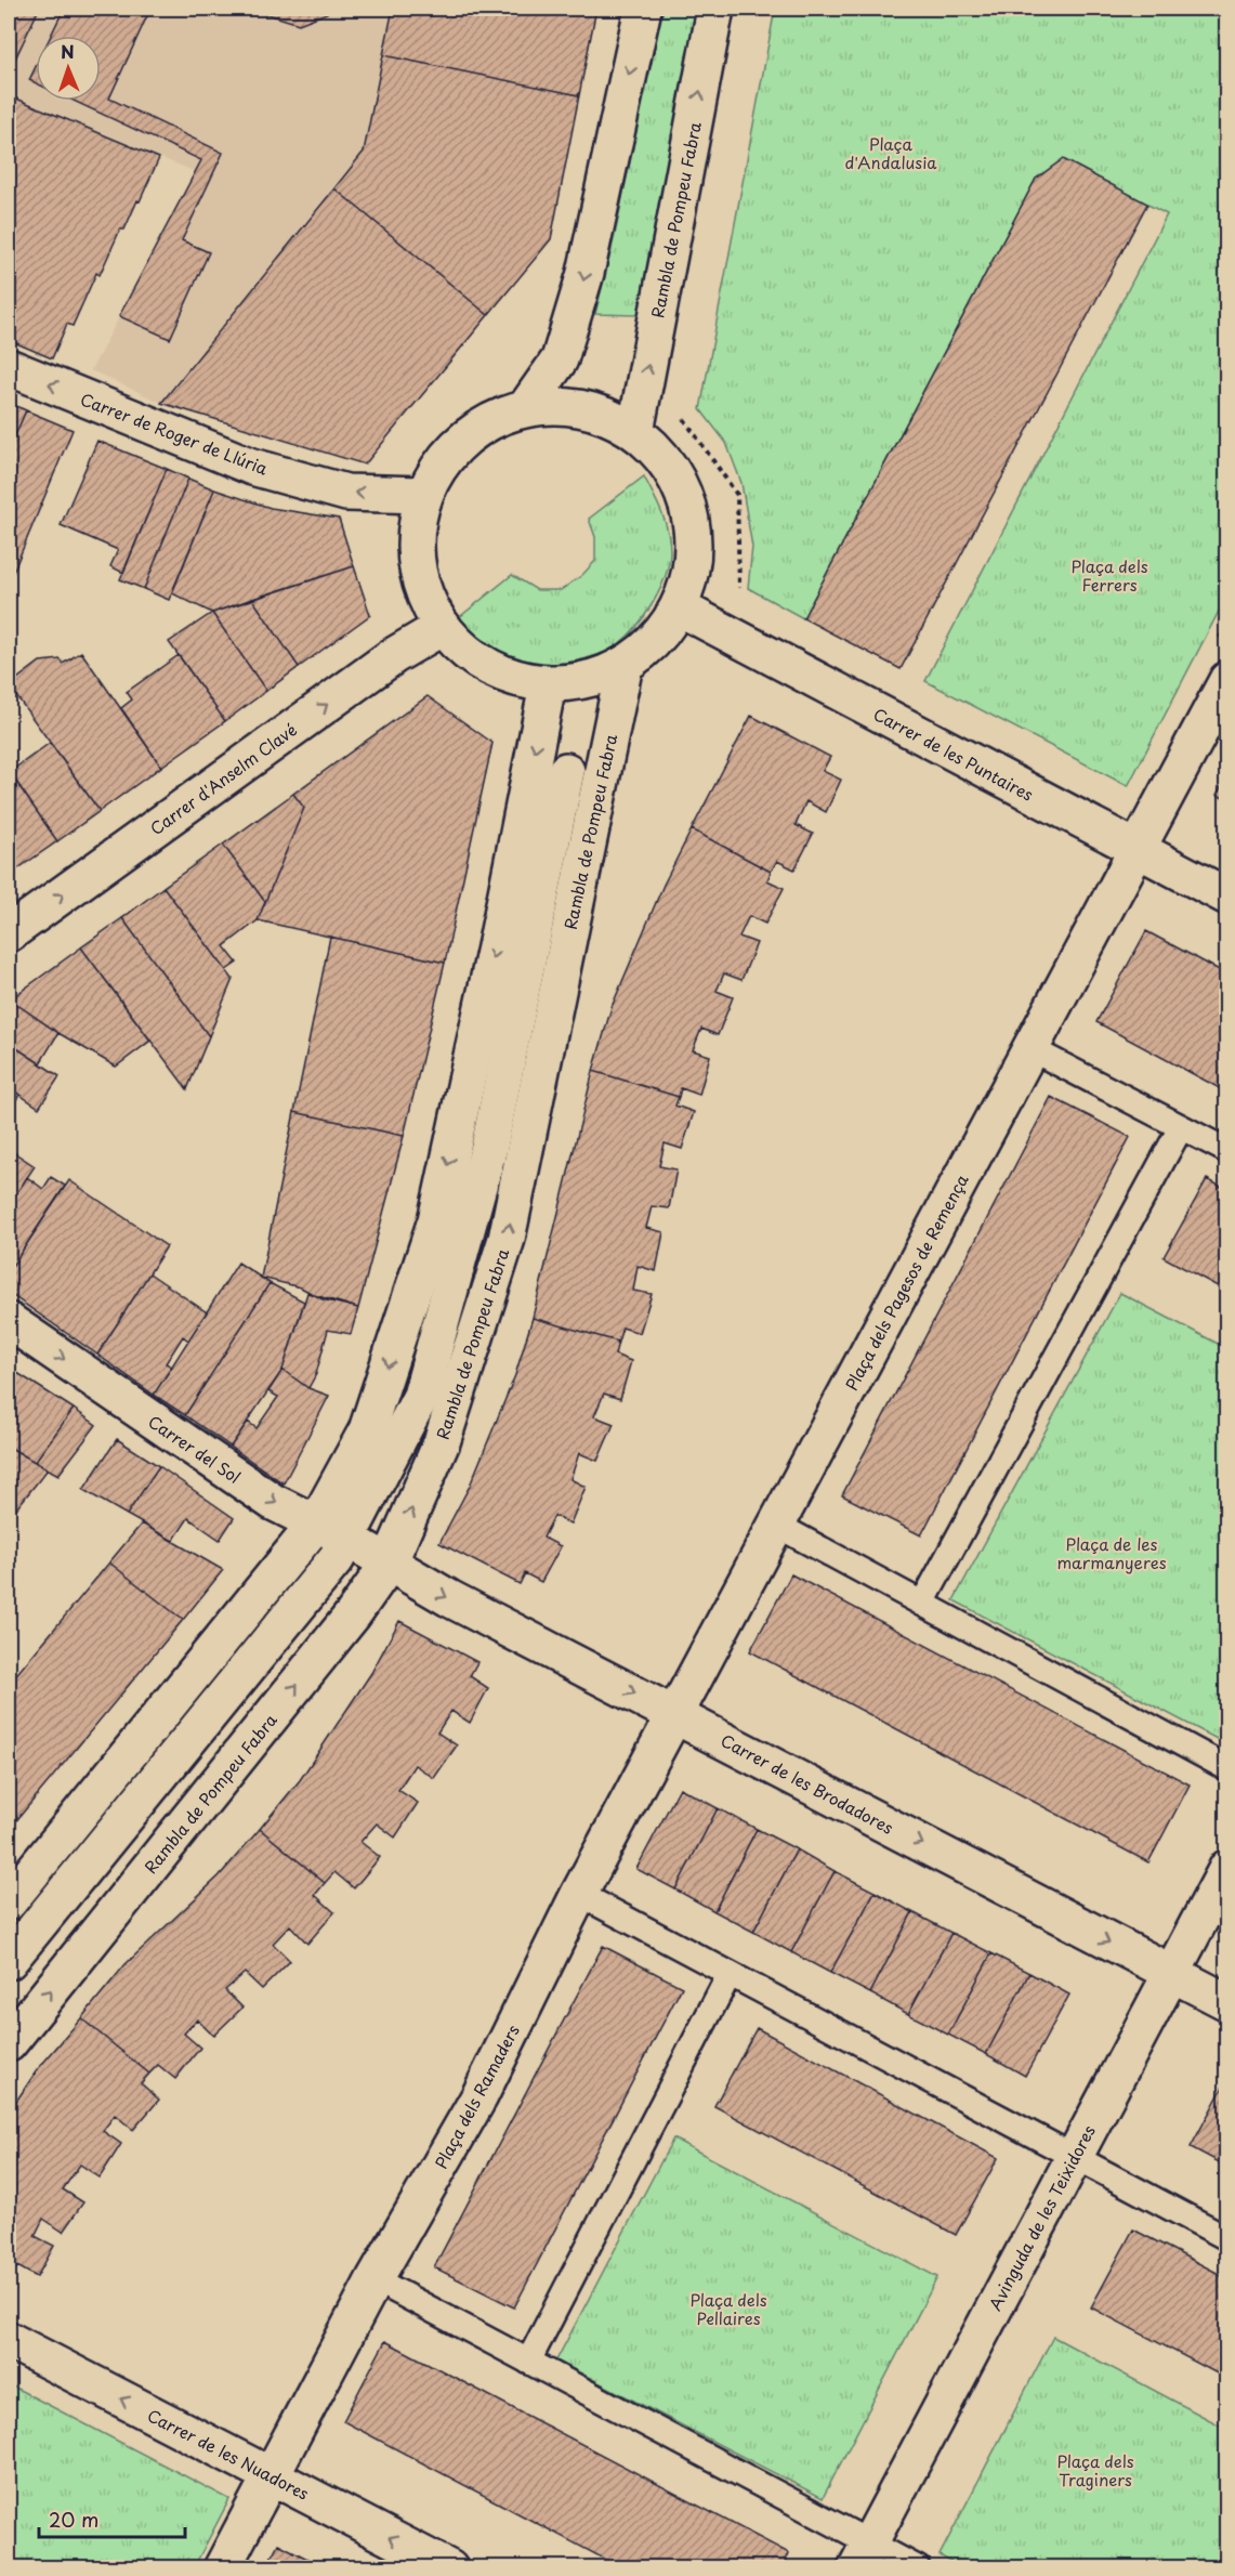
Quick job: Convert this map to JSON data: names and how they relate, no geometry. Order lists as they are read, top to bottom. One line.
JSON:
{"streets":{"street":["Rambla de Pompeu Fabra","Carrer de Roger de Llúria","Carrer de les Puntaires","Carrer d'Anselm Clavé","Plaça dels Pagesos de Remença","Carrer del Sol","Carrer de les Brodadores","Plaça dels Ramaders","Avinguda de les Teixidores","Carrer de les Nuadores"]},"crossings":[["Rambla de Pompeu Fabra","Carrer del Sol"],["Rambla de Pompeu Fabra","Carrer de les Brodadores"],["Carrer de les Puntaires","Plaça dels Pagesos de Remença"],["Plaça dels Pagesos de Remença","Carrer de les Brodadores"],["Plaça dels Pagesos de Remença","Plaça dels Ramaders"],["Carrer del Sol","Carrer de les Brodadores"],["Carrer de les Brodadores","Plaça dels Ramaders"],["Carrer de les Brodadores","Avinguda de les Teixidores"],["Plaça dels Ramaders","Carrer de les Nuadores"]],"one_way":["Carrer de Roger de Llúria","Carrer d'Anselm Clavé","Carrer del Sol","Carrer de les Brodadores","Carrer de les Nuadores"],"parks":["Plaça d'Andalusia","Plaça dels Ferrers","Plaça de les marmanyeres","Plaça dels Pellaires","Plaça dels Traginers"],"scale_bar":"20 m","north":"top"}
